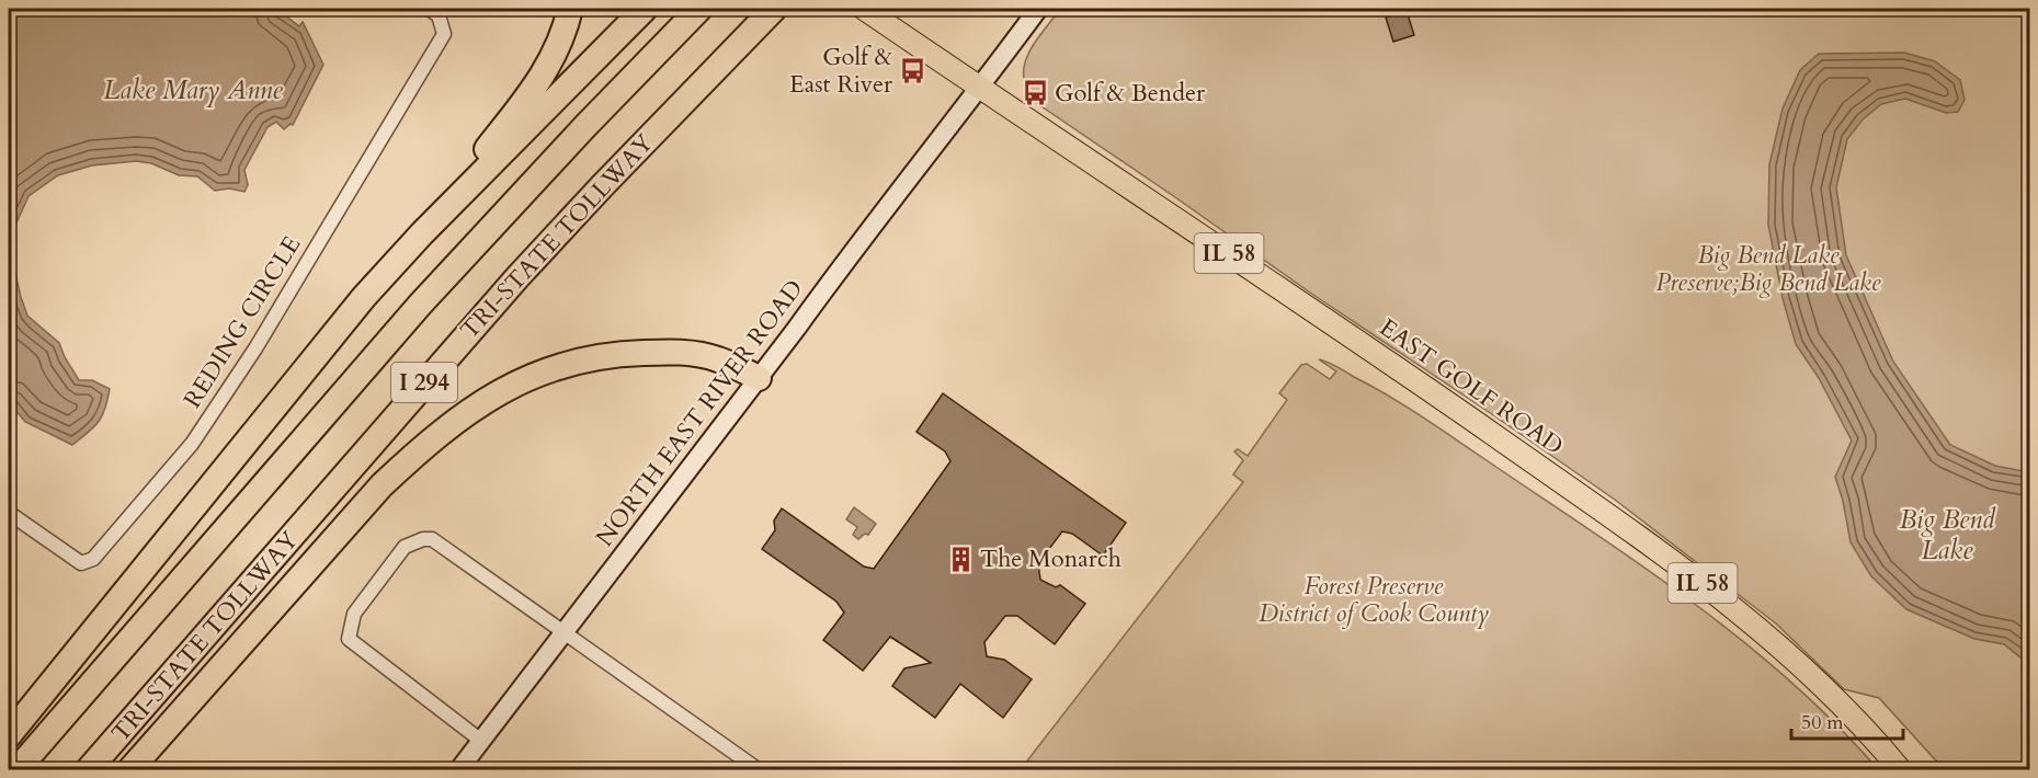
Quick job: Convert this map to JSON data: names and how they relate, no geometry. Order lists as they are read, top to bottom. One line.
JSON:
{"streets":{"highway":["TRI-STATE TOLLWAY","I 294"],"main road":["IL 58","EAST GOLF ROAD"],"street":["REDING CIRCLE","NORTH EAST RIVER ROAD"]},"crossings":[["IL 58","EAST GOLF ROAD"],["IL 58","NORTH EAST RIVER ROAD"],["EAST GOLF ROAD","NORTH EAST RIVER ROAD"]],"water":["Lake Mary Anne","Big Bend Lake"],"parks":["Big Bend Lake Preserve;Big Bend Lake","Forest Preserve District of Cook County"],"places":{"bus stop":["Golf & East River","Golf & Bender"],"building":["The Monarch"]},"scale_bar":"50 m"}
